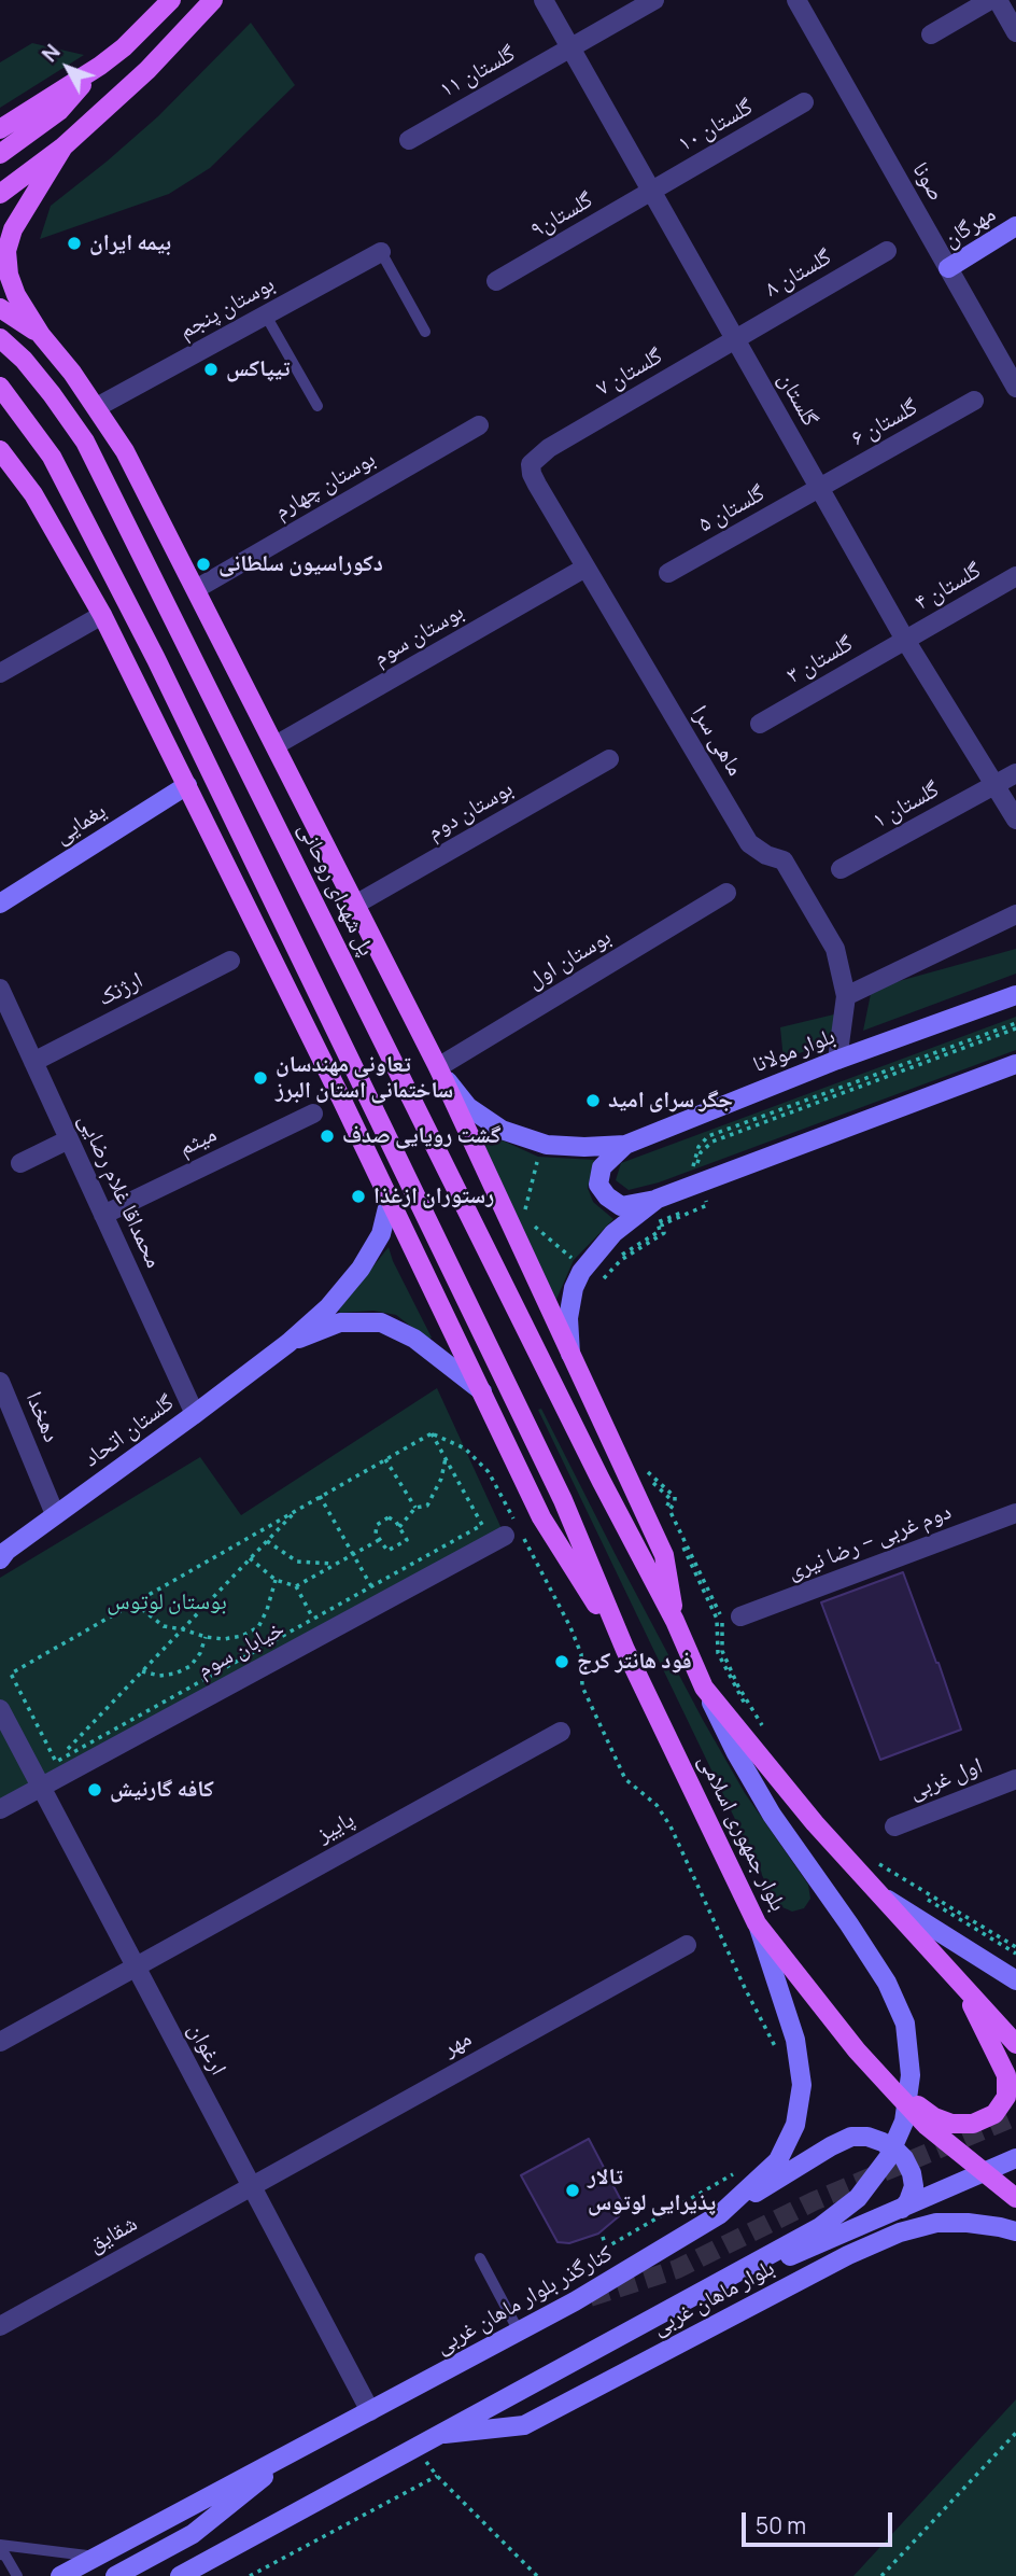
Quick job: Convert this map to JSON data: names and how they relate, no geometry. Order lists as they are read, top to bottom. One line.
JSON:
{"streets":{"main road":["مهرگان","یغمایی","پل شهدای روحانی","بلوار مولانا","گلستان اتحاد","بلوار جمهوری اسلامی","بلوار ماهان غربی","کنارگذر بلوار ماهان غربی"],"street":["گلستان ۱۱","گلستان ۱۰","صونا","گلستان۹","گلستان ۸","بوستان پنجم","گلستان ۷","گلستان","گلستان ۶","بوستان چهارم","گلستان ۵","گلستان ۴","بوستان سوم","گلستان ۳","ماهی سرا","گلستان ۱","بوستان دوم","بوستان اول","ارژنک","میثم","محمداقا غلام رضایی","دهخدا","دوم غربی -- رضا نیری","خیابان سوم","اول غربی","پاییز","مهر","ارغوان","شقایق"]},"crossings":[["گلستان ۱۱","گلستان"],["گلستان ۱۰","گلستان۹"],["گلستان ۱۰","گلستان"],["صونا","مهرگان"],["گلستان۹","گلستان"],["گلستان ۸","گلستان ۷"],["گلستان ۸","گلستان"],["گلستان ۷","گلستان"],["گلستان ۷","ماهی سرا"],["گلستان","گلستان ۶"],["گلستان","گلستان ۵"],["گلستان","گلستان ۴"],["گلستان","گلستان ۳"],["گلستان","گلستان ۱"],["گلستان ۶","گلستان ۵"],["گلستان ۴","گلستان ۳"],["بوستان سوم","ماهی سرا"],["ماهی سرا","بلوار مولانا"],["پل شهدای روحانی","بلوار جمهوری اسلامی"],["بوستان اول","بلوار مولانا"],["ارژنک","محمداقا غلام رضایی"],["میثم","محمداقا غلام رضایی"],["محمداقا غلام رضایی","گلستان اتحاد"],["دهخدا","گلستان اتحاد"],["خیابان سوم","ارغوان"],["پاییز","ارغوان"],["بلوار جمهوری اسلامی","کنارگذر بلوار ماهان غربی"],["مهر","ارغوان"],["مهر","شقایق"],["ارغوان","شقایق"],["ارغوان","کنارگذر بلوار ماهان غربی"]],"parks":["بوستان لوتوس"],"places":["بیمه ایران","تیپاکس","دکوراسیون سلطانی","تعاونی مهندسان ساختمانی استان البرز","جگر سرای امید","گشت رویایی صدف","رستوران ازغذا","فود هانتر کرج","کافه گارنیش","تالار پذیرایی لوتوس"],"scale_bar":"50 m","north":"top left"}
